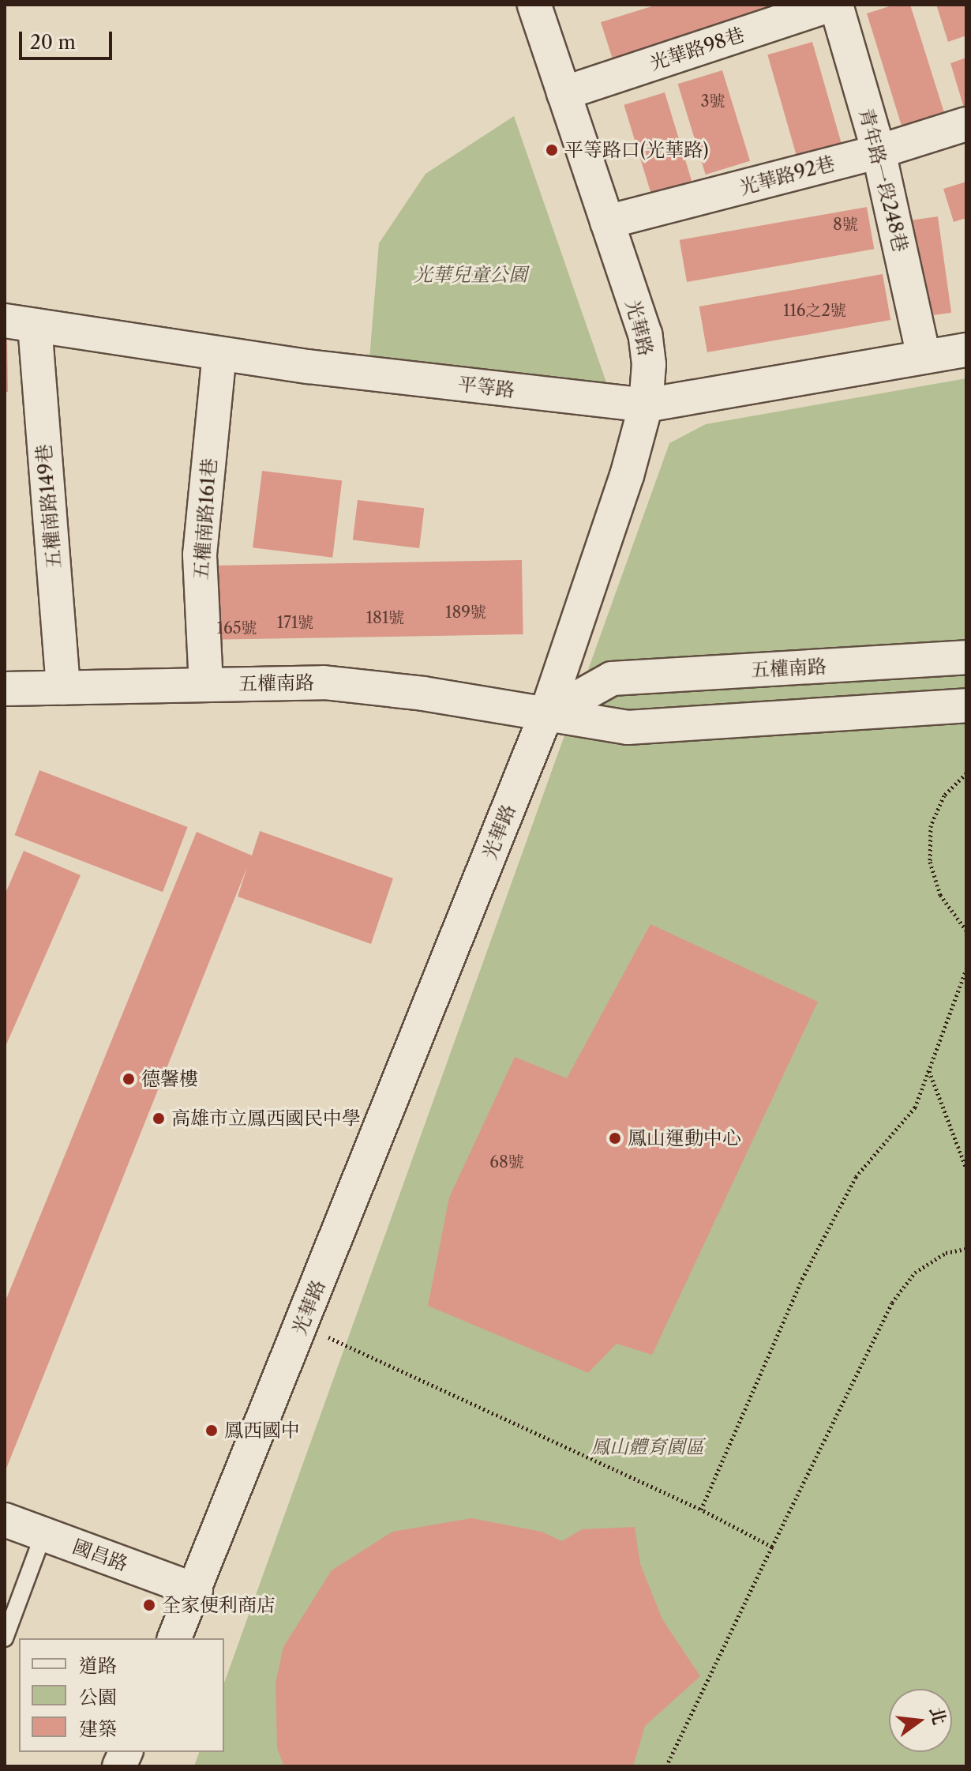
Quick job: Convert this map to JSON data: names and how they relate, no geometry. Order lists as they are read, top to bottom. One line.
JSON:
{"streets":{"street":["光華路98巷","光華路92巷","青年路一段248巷","光華路","平等路","五權南路149巷","五權南路161巷","五權南路","國昌路"]},"crossings":[["光華路98巷","光華路"],["光華路92巷","青年路一段248巷"],["光華路92巷","光華路"],["青年路一段248巷","平等路"],["光華路","平等路"],["光華路","五權南路"],["光華路","國昌路"],["平等路","五權南路149巷"],["平等路","五權南路161巷"],["五權南路149巷","五權南路"],["五權南路161巷","五權南路"]],"parks":["光華兒童公園","鳳山體育園區"],"places":["平等路口(光華路)","德馨樓","高雄市立鳳西國民中學","鳳山運動中心","鳳西國中","全家便利商店"],"house_numbers":["3號","8號","116之2號","189號","181號","171號","165號","68號"],"legend":["道路","公園","建築"],"scale_bar":"20 m","north":"right"}
